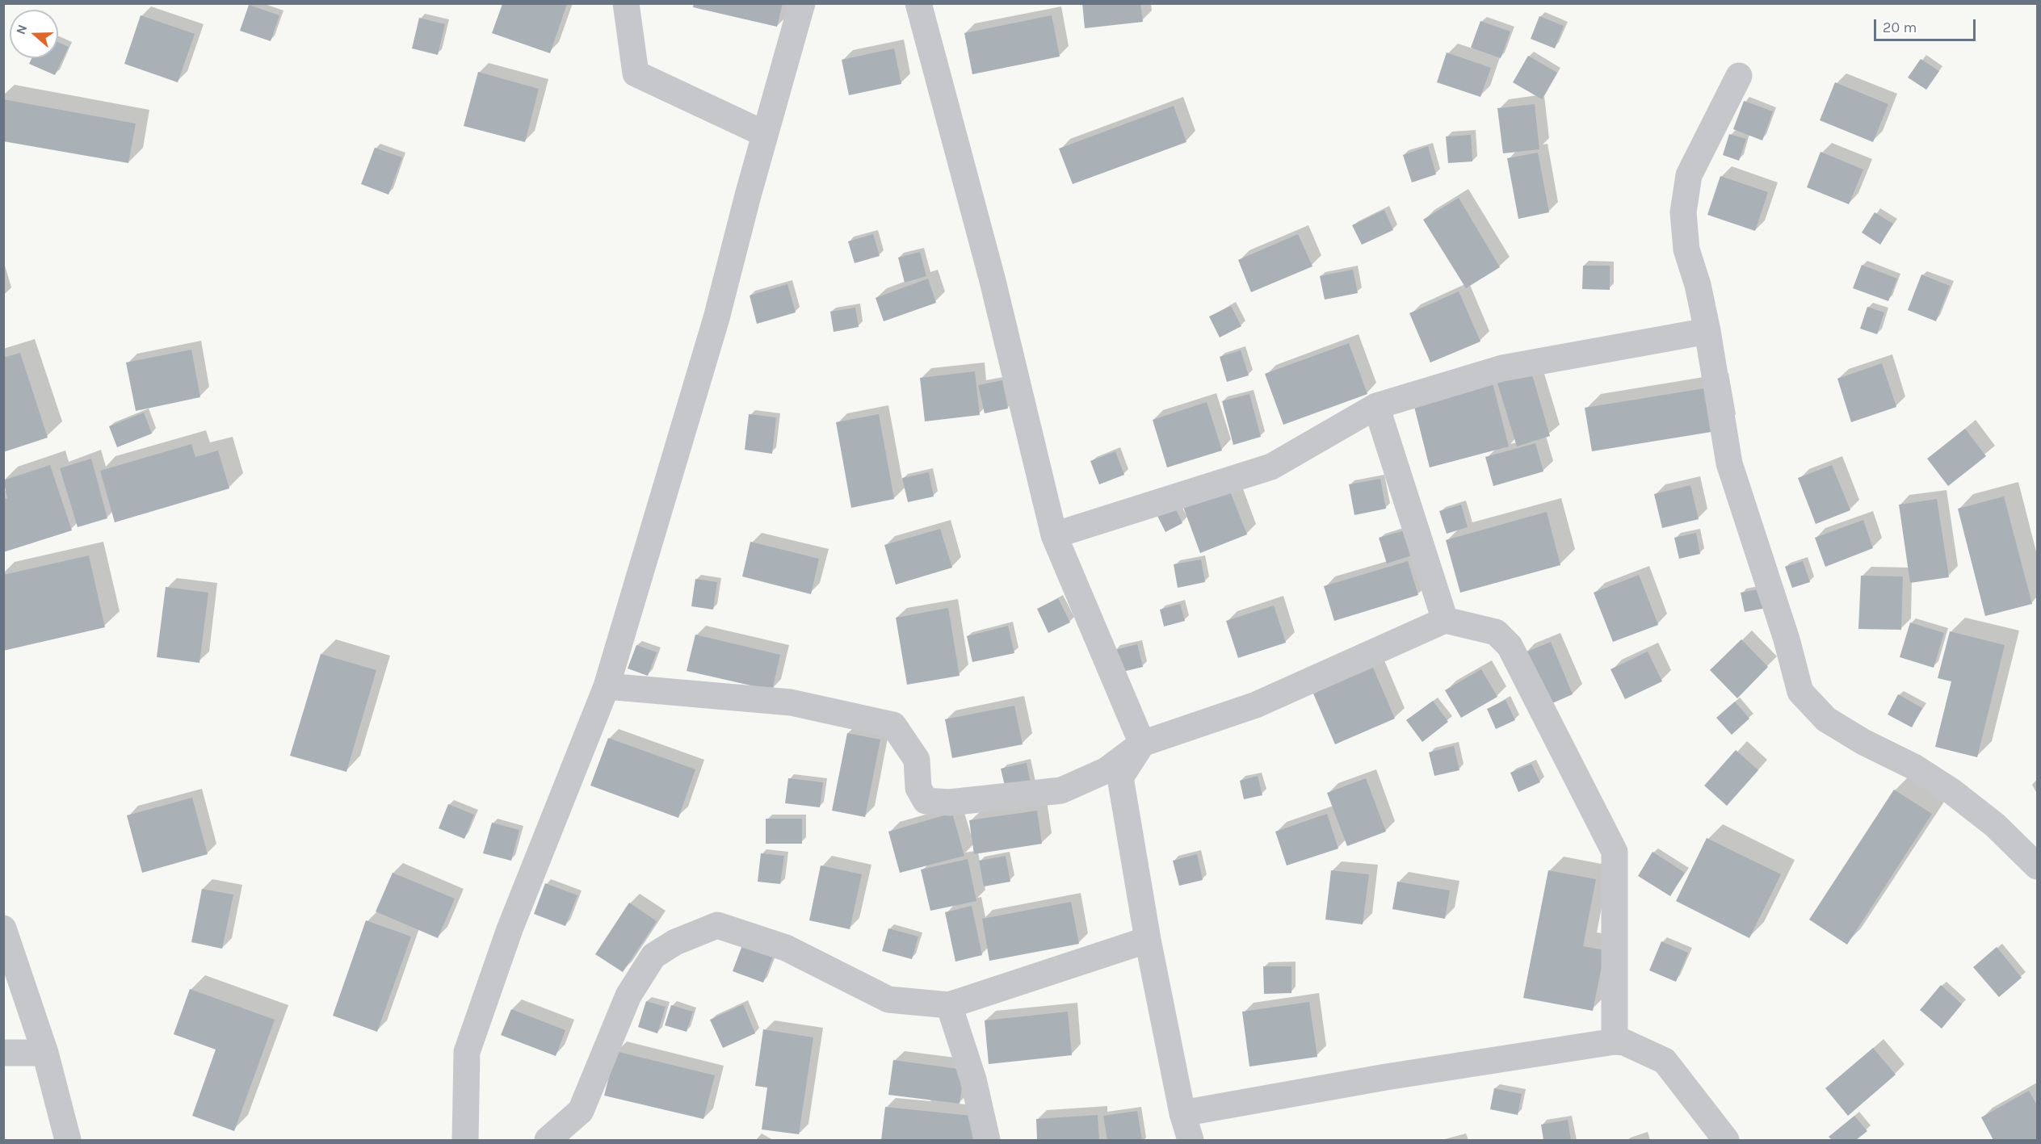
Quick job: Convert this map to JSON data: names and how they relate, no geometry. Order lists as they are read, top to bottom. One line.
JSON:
{"scale_bar":"20 m","north":"left"}
